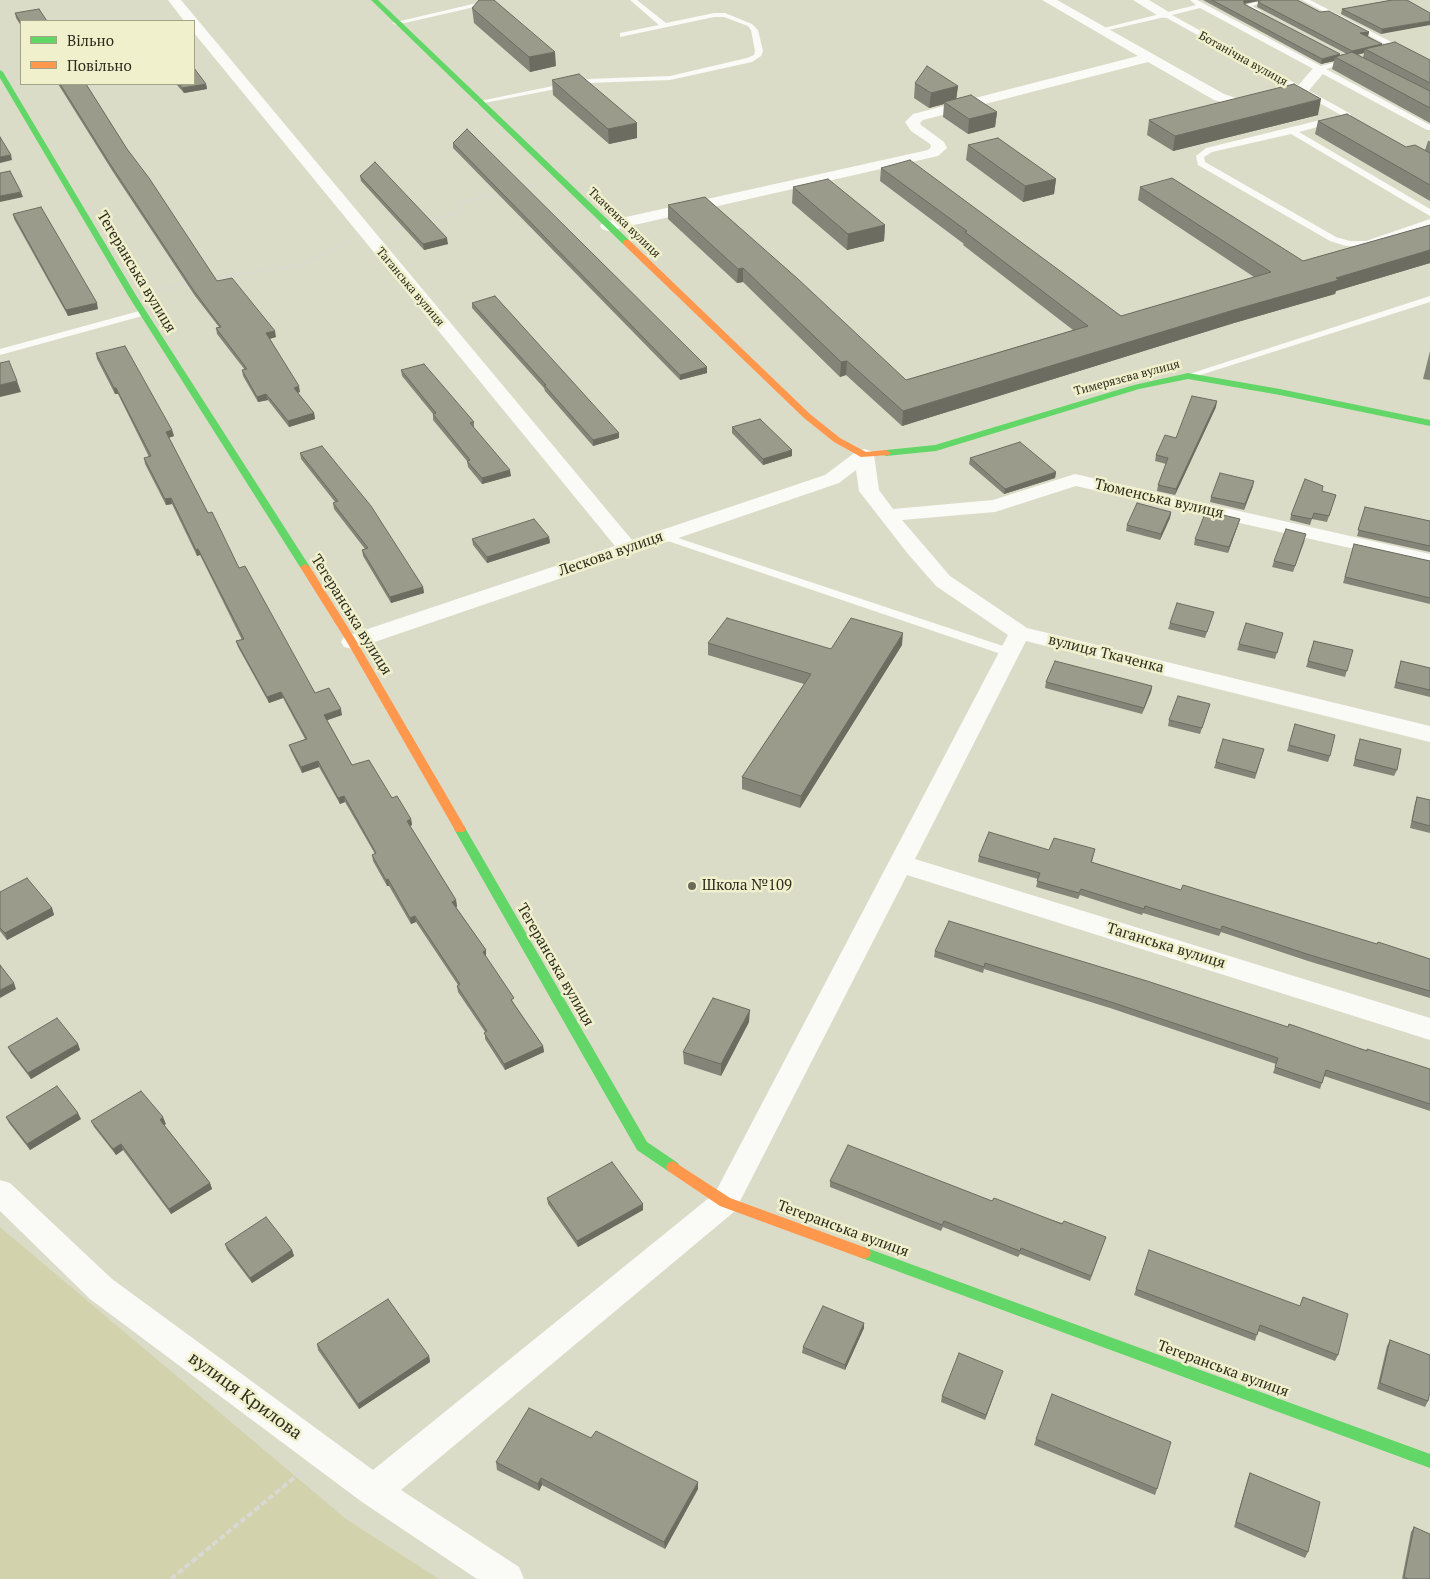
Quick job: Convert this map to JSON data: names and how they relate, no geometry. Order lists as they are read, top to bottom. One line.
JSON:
{"streets":{"street":["Ботанічна вулиця","Ткаченка вулиця","Тегеранська вулиця","Таганська вулиця","Тимерязєва вулиця","Тюменська вулиця","Лескова вулиця","вулиця Ткаченка","вулиця Крилова"]},"crossings":[["Ткаченка вулиця","Тимерязєва вулиця"],["Ткаченка вулиця","Лескова вулиця"],["Ткаченка вулиця","вулиця Ткаченка"],["Тегеранська вулиця","Лескова вулиця"],["Таганська вулиця","Лескова вулиця"],["Тимерязєва вулиця","Лескова вулиця"],["Тимерязєва вулиця","вулиця Ткаченка"],["Тюменська вулиця","вулиця Ткаченка"],["Лескова вулиця","вулиця Ткаченка"]],"places":["Школа №109"],"legend":["Вільно","Повільно"]}
